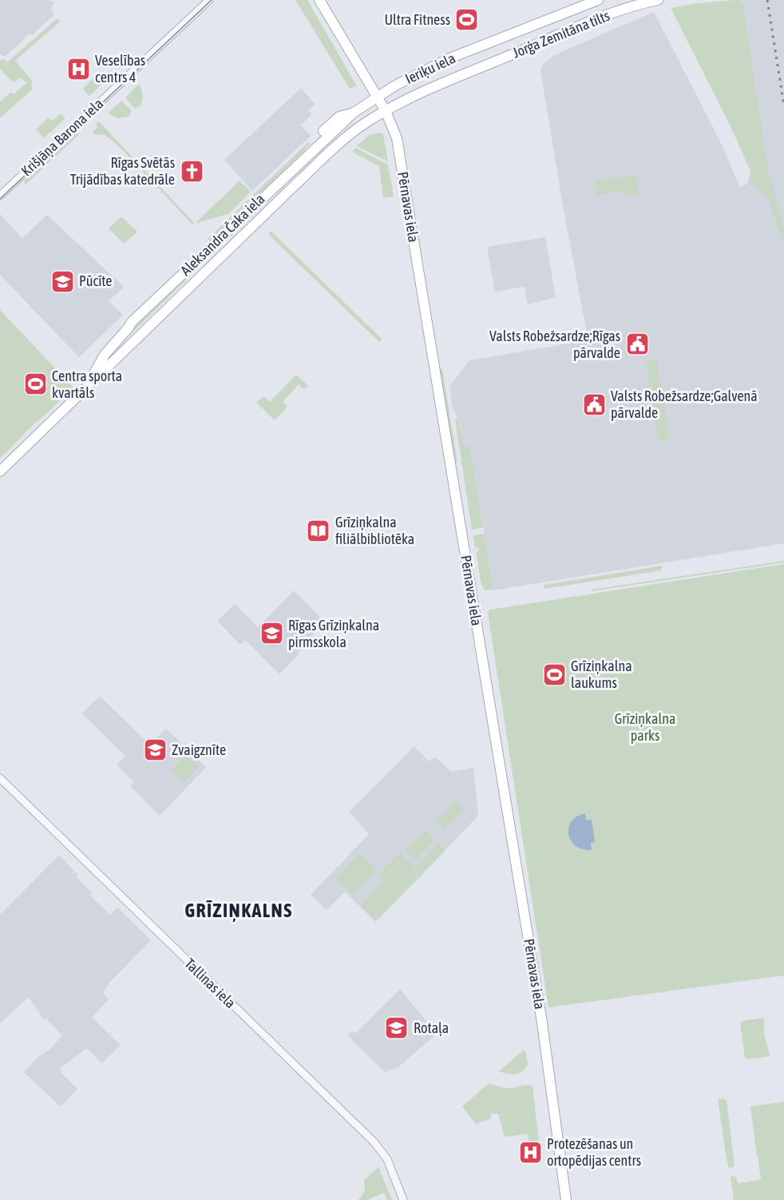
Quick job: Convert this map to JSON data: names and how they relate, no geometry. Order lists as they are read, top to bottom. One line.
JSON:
{"streets":{"main road":["Jorģa Zemitāna tilts","Ieriķu iela","Pērnavas iela","Aleksandra Čaka iela"],"street":["Krišjāņa Barona iela","Tallinas iela"]},"crossings":[["Jorģa Zemitāna tilts","Ieriķu iela"],["Ieriķu iela","Pērnavas iela"],["Ieriķu iela","Aleksandra Čaka iela"],["Pērnavas iela","Aleksandra Čaka iela"]],"districts":["GRĪZIŅKALNS"],"parks":["Grīziņkalna parks"],"places":{"sports":["Ultra Fitness","Centra sporta kvartāls","Grīziņkalna laukums"],"hospital":["Veselības centrs 4","Protezēšanas un ortopēdijas centrs"],"church":["Rīgas Svētās Trijādības katedrāle"],"school or university":["Pūcīte","Rīgas Grīziņkalna pirmsskola","Zvaigznīte","Rotaļa"],"public building":["Valsts Robežsardze;Rīgas pārvalde","Valsts Robežsardze;Galvenā pārvalde"],"library":["Grīziņkalna filiālbibliotēka"]}}
